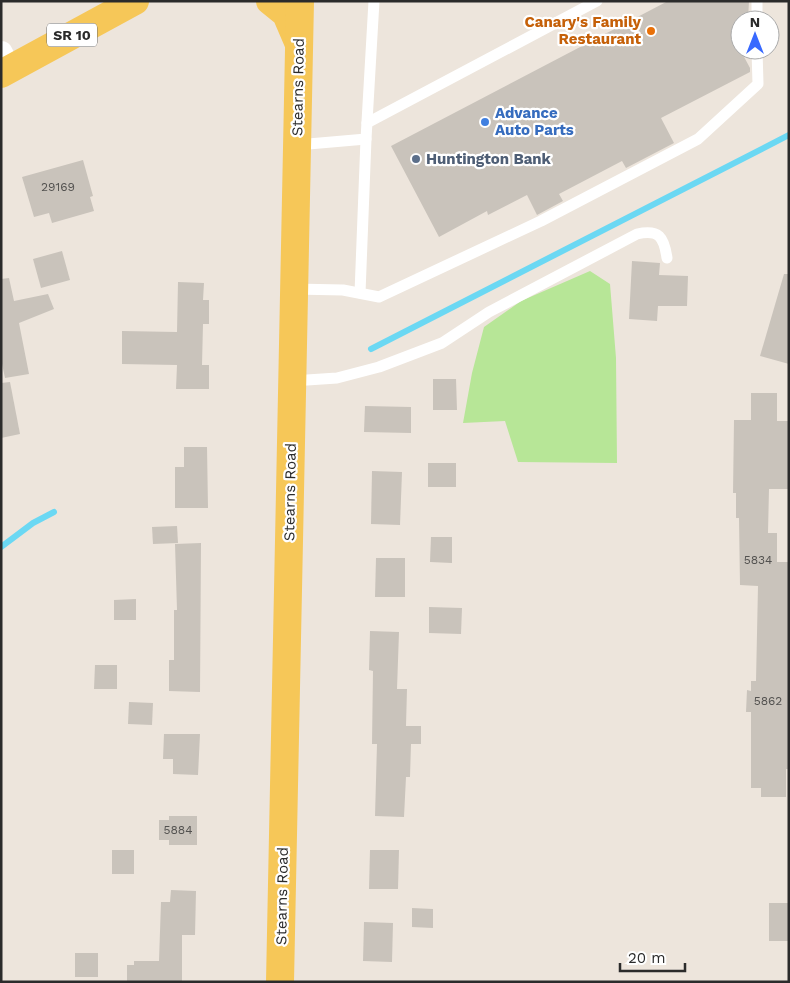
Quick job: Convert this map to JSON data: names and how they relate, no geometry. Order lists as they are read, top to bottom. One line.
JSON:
{"streets":{"main road":["SR 10","Stearns Road"]},"places":["Canary's Family Restaurant","Advance Auto Parts","Huntington Bank"],"house_numbers":["29169","5834","5862","5884"],"scale_bar":"20 m","north":"top"}
